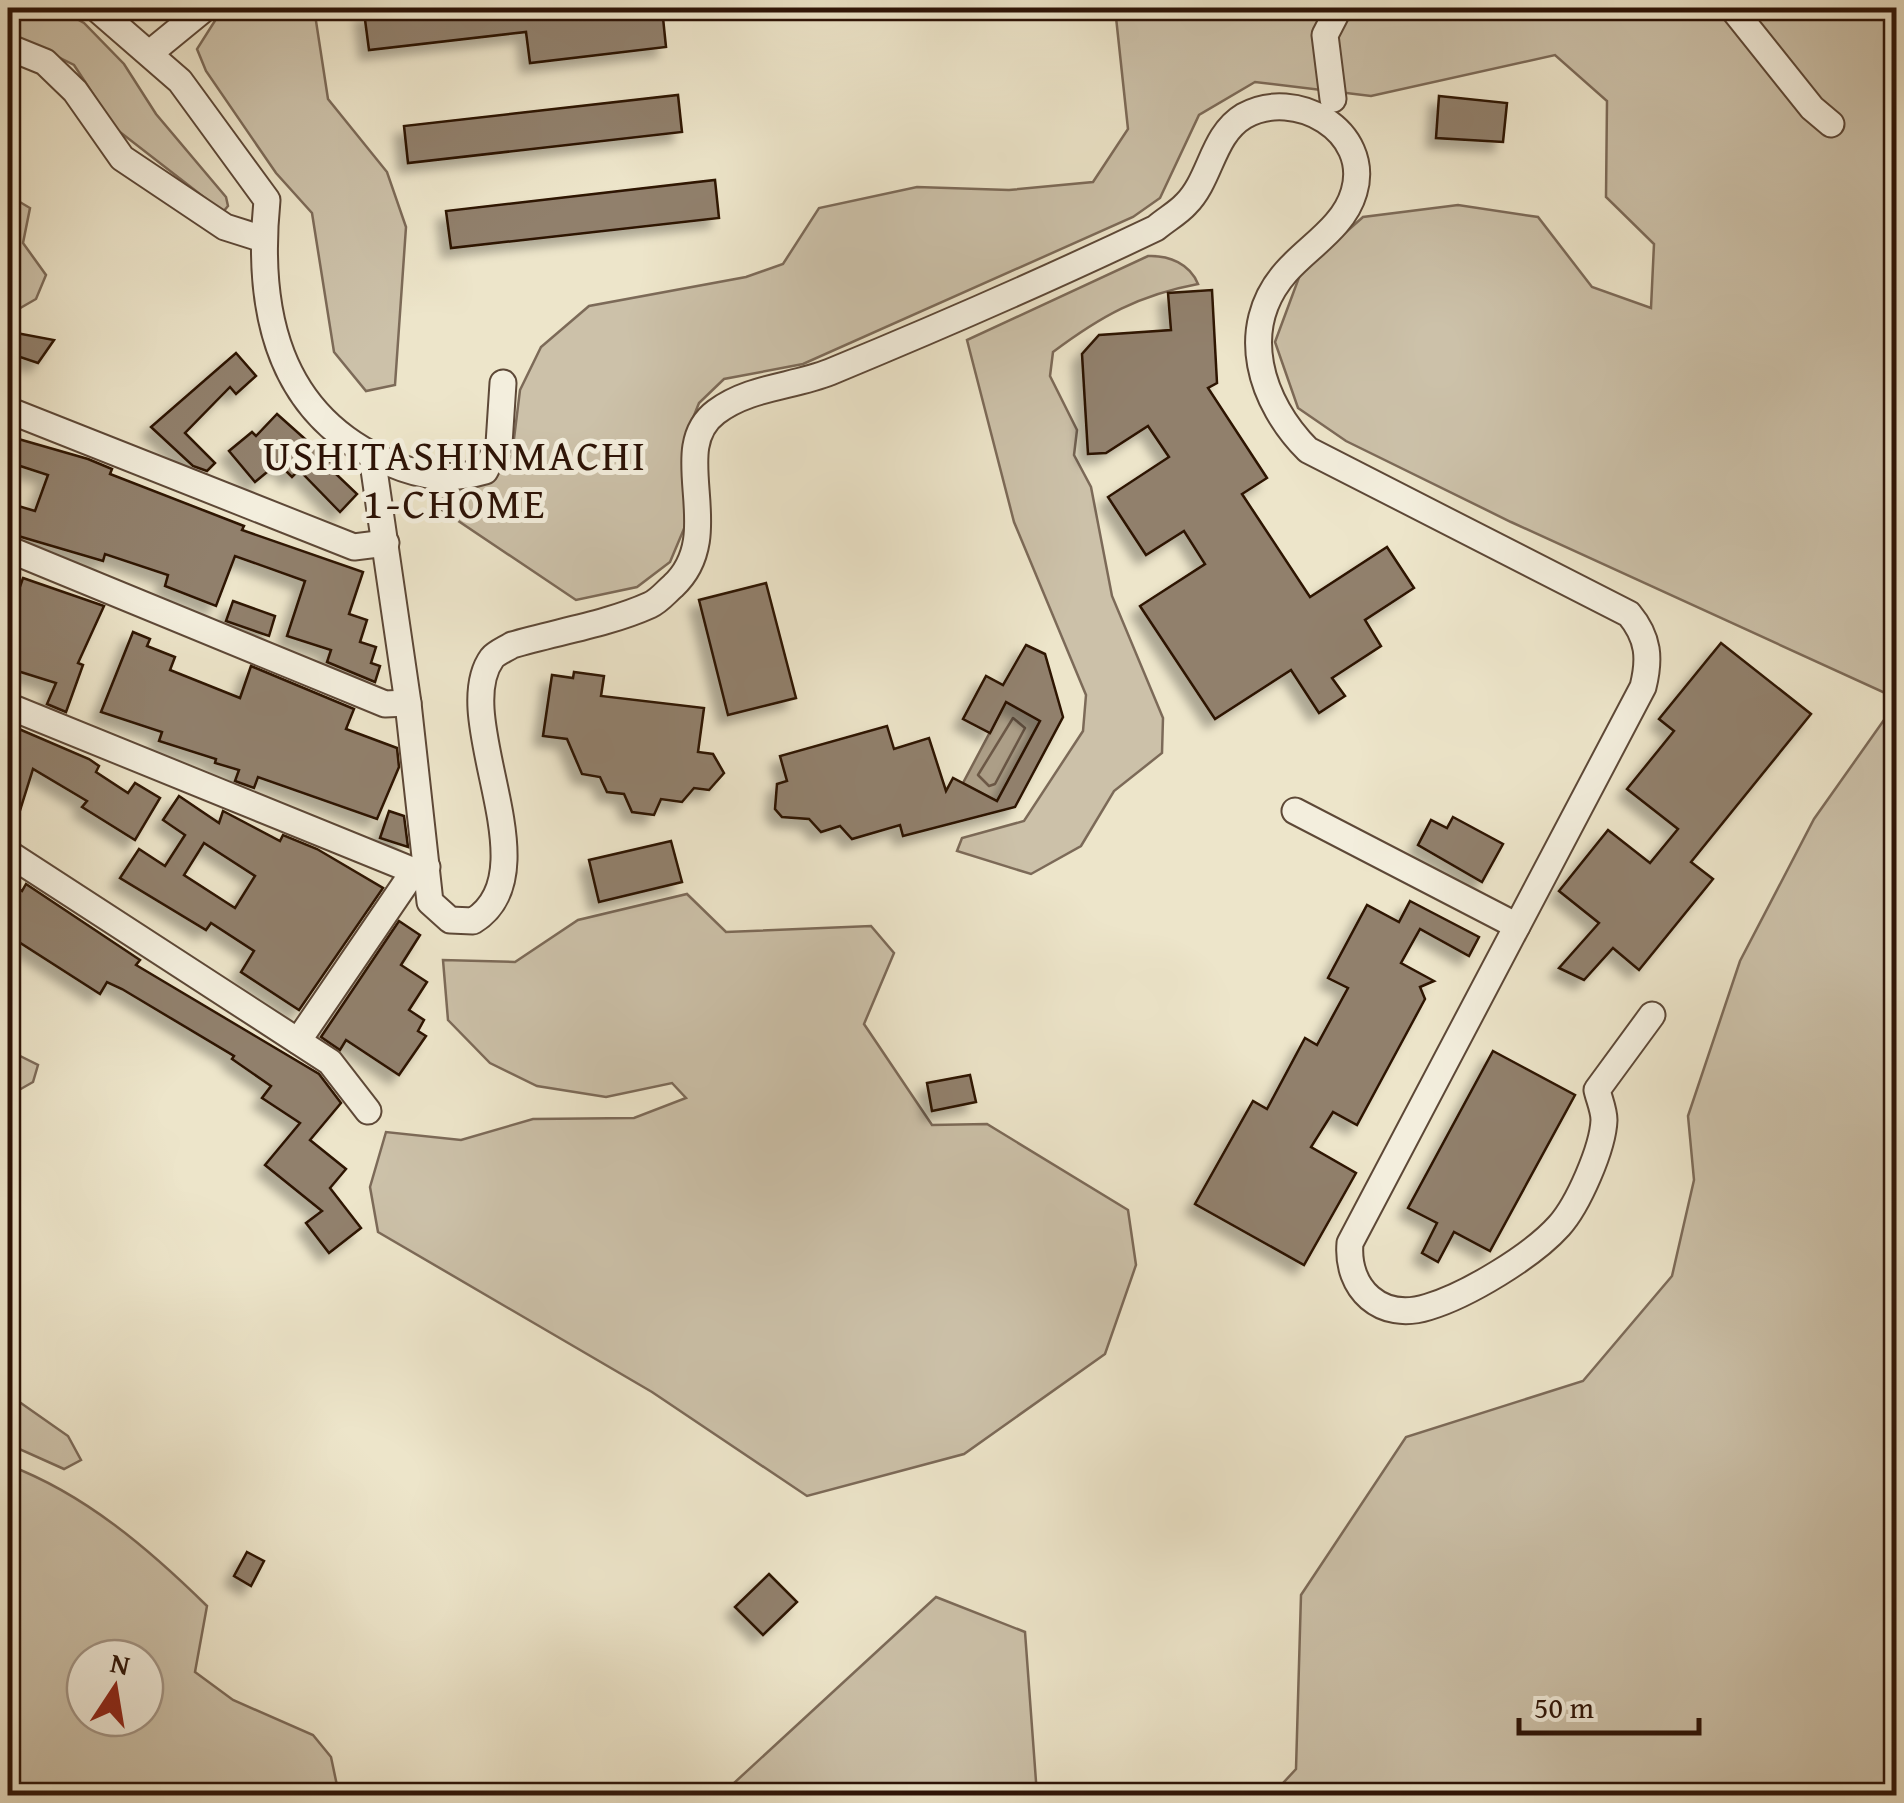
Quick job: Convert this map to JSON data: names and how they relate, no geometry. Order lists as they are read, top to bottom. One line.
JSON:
{"districts":["USHITASHINMACHI 1-CHOME"],"scale_bar":"50 m","north":"top"}
